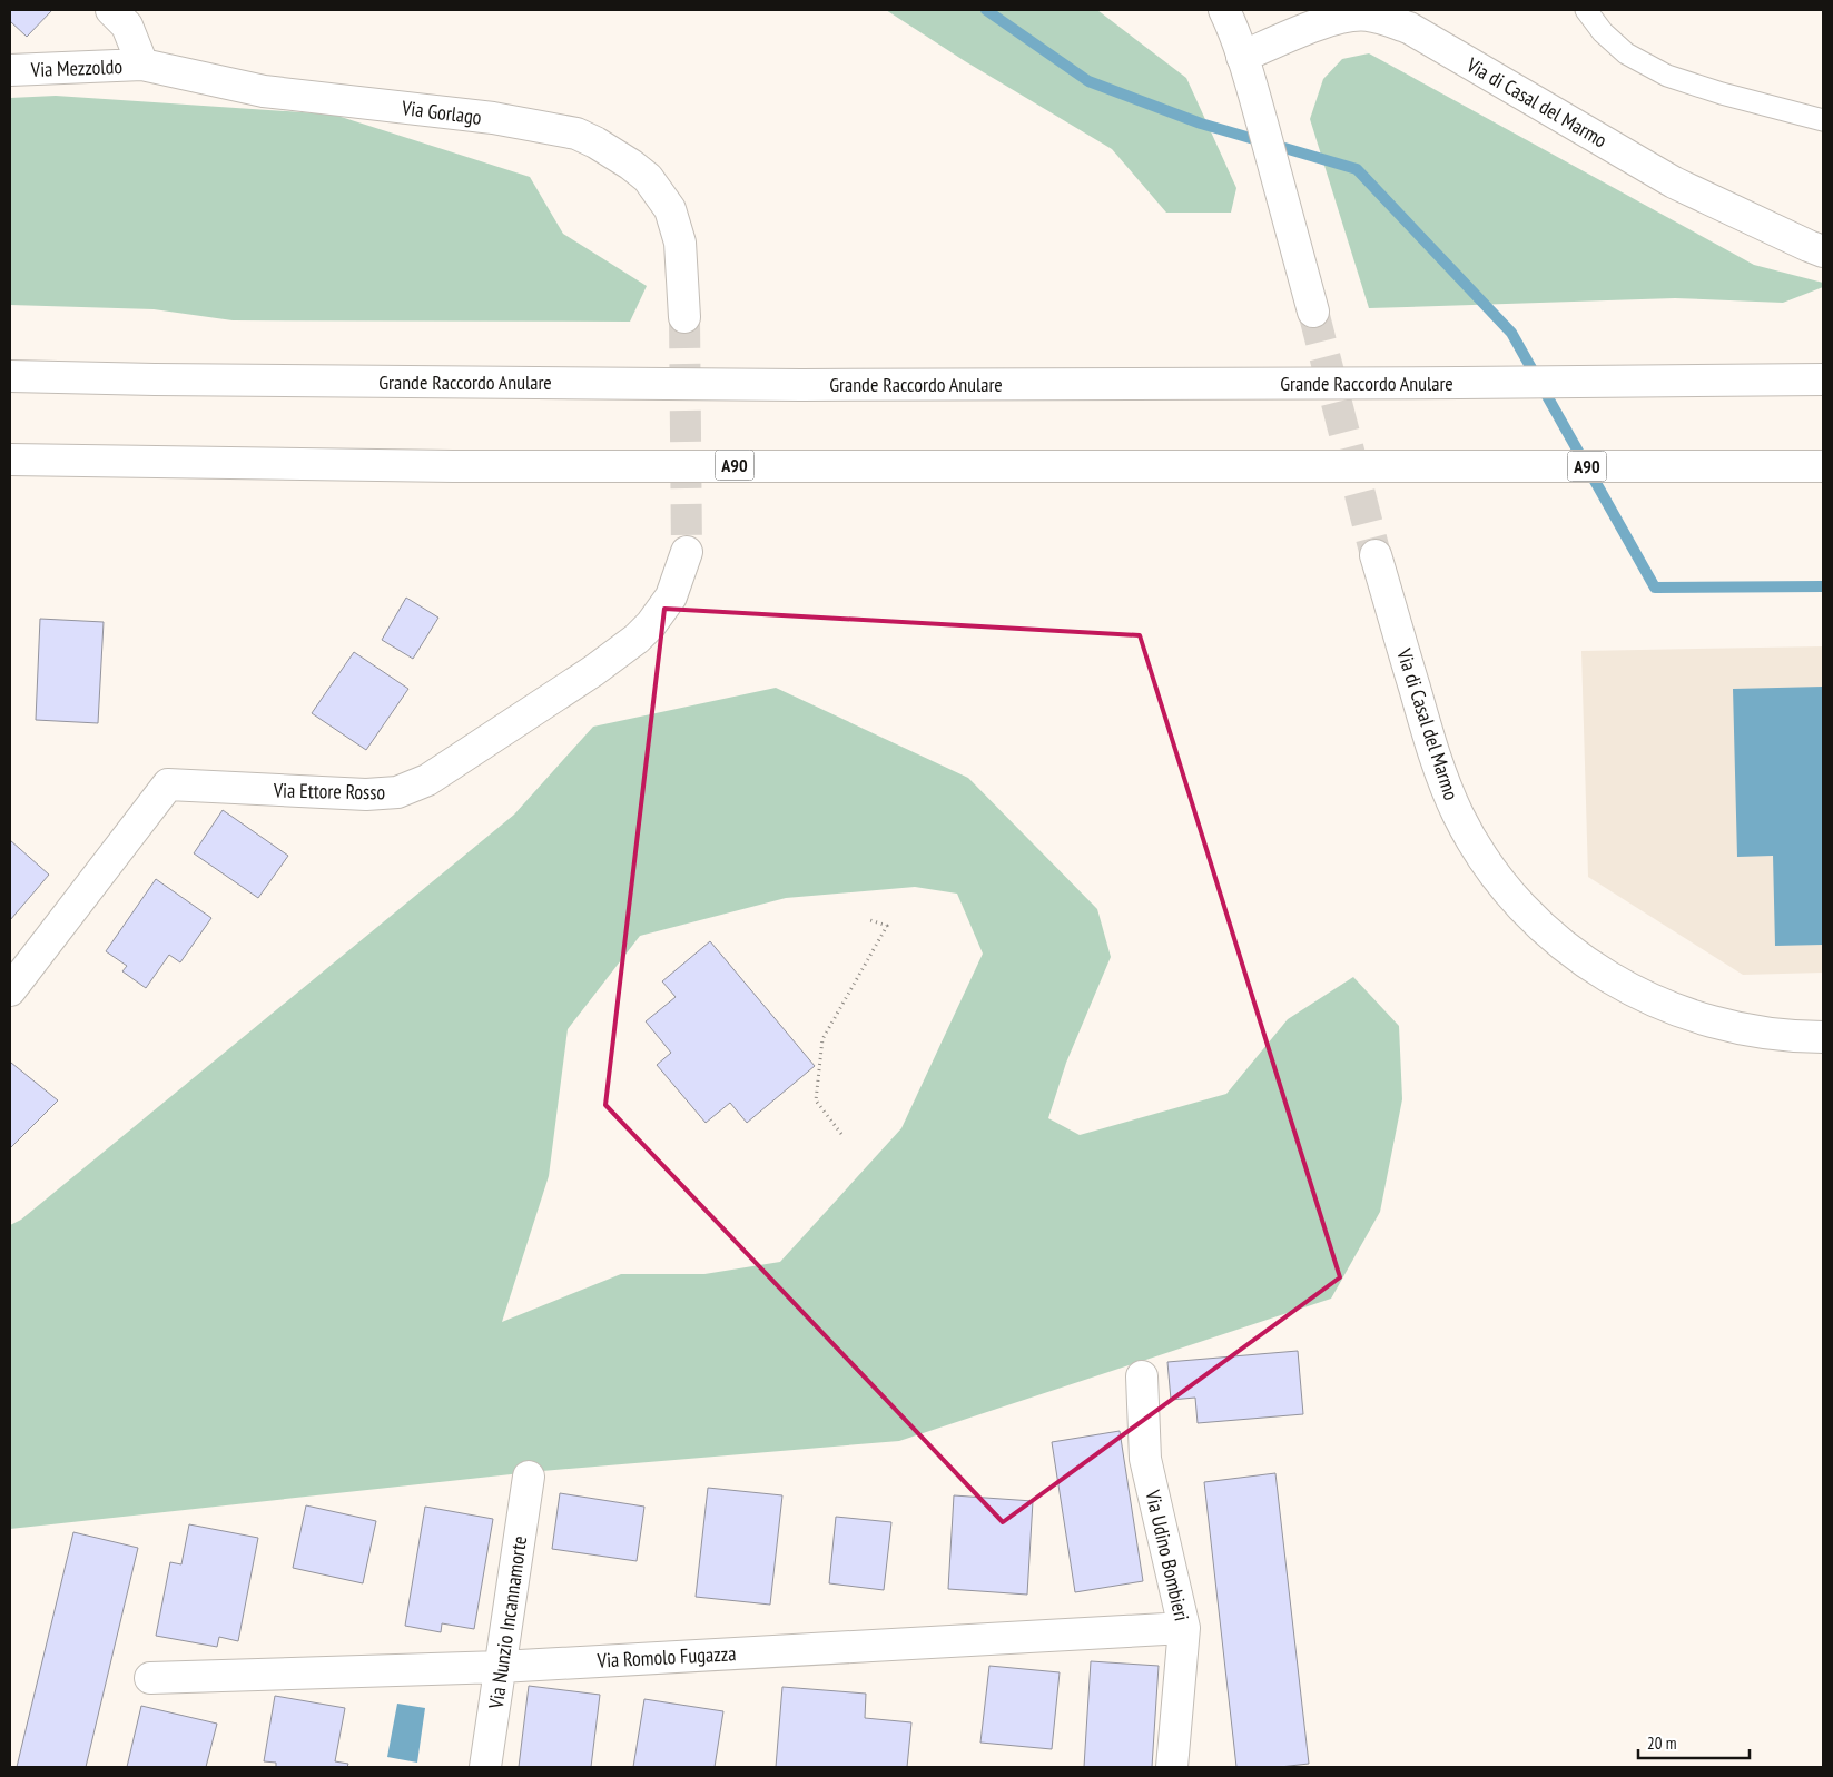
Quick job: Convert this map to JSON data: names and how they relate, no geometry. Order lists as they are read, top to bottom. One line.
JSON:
{"streets":{"main road":["Via Mezzoldo","Via di Casal del Marmo","Via Gorlago","Grande Raccordo Anulare","A90","Via Ettore Rosso","Via Udino Bombieri","Via Nunzio Incannamorte","Via Romolo Fugazza"]},"crossings":[["Via Mezzoldo","Via Gorlago"],["Via Udino Bombieri","Via Romolo Fugazza"],["Via Nunzio Incannamorte","Via Romolo Fugazza"]],"scale_bar":"20 m"}
